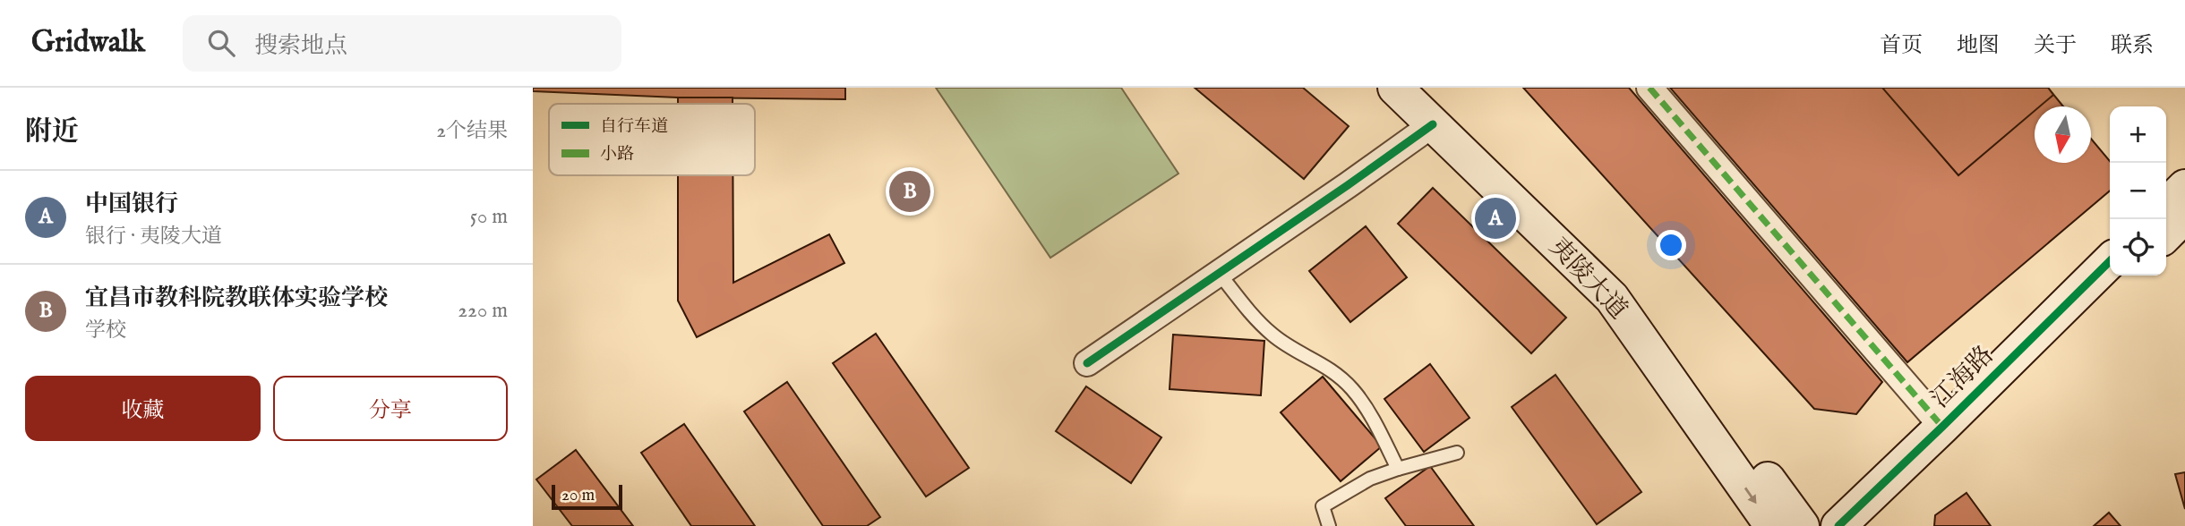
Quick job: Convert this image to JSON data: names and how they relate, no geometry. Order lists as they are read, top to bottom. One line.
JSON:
{"streets":{"main road":["夷陵大道","江海路"]},"legend":["自行车道","小路"],"scale_bar":"20 m","north":"bottom","page":{"header":"Gridwalk","search":"搜索地点","nav":["首页","地图","关于","联系"],"heading":["附近","2个结果"],"map_buttons":["+","−"],"pins":["B","A"],"list":[{"mark":"A","name":"中国银行","note":"银行 · 夷陵大道","value":"50 m"},{"mark":"B","name":"宜昌市教科院教联体实验学校","note":"学校","value":"220 m"}],"buttons":["收藏","分享"],"scale":"20 m"}}
